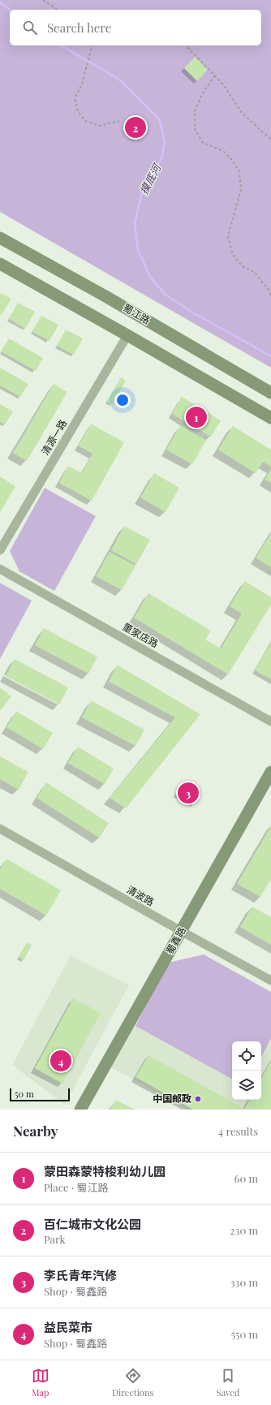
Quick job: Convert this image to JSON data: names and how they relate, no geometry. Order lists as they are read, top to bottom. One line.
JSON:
{"streets":{"street":["蜀江路","清源一路","董家店路","清波路","蜀鑫路"]},"crossings":[["清波路","蜀鑫路"]],"water":["摸底河"],"places":["中国邮政"],"scale_bar":"50 m","page":{"search":"Search here","pins":["2","1","3","4"],"scale":"50 m","heading":["Nearby","4 results"],"list":[{"mark":"1","name":"蒙田森蒙特梭利幼儿园","note":"Place · 蜀江路","value":"60 m"},{"mark":"2","name":"百仁城市文化公园","note":"Park","value":"230 m"},{"mark":"3","name":"李氏青年汽修","note":"Shop · 蜀鑫路","value":"330 m"},{"mark":"4","name":"益民菜市","note":"Shop · 蜀鑫路","value":"550 m"}],"nav":["Map","Directions","Saved"]}}
